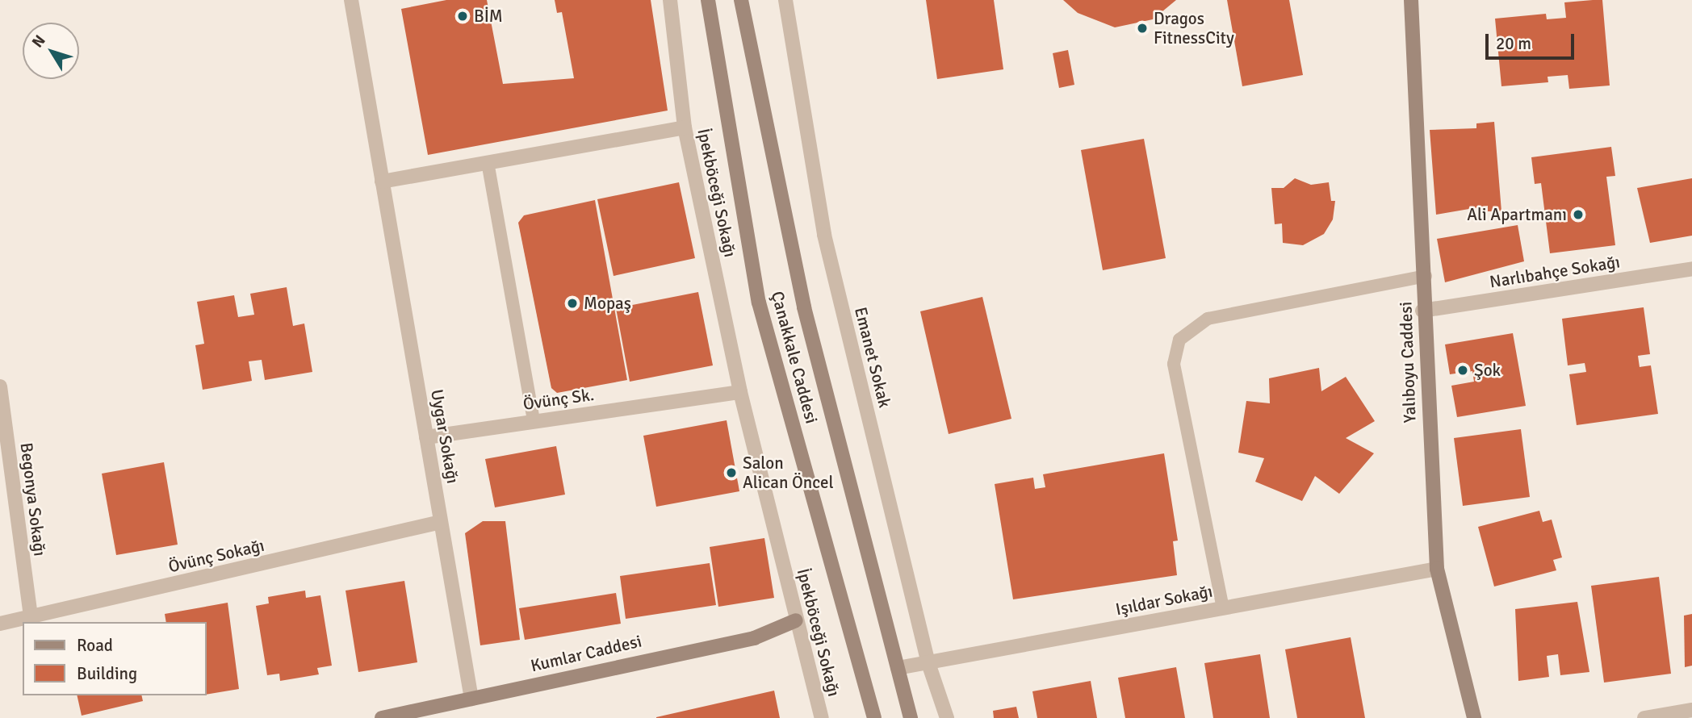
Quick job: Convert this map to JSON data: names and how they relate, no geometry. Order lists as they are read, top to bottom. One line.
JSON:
{"streets":{"main road":["Çanakkale Caddesi","Yalıboyu Caddesi","Kumlar Caddesi"],"street":["İpekböceği Sokağı","Narlıbahçe Sokağı","Emanet Sokak","Övünç Sk.","Uygar Sokağı","Begonya Sokağı","Övünç Sokağı","Işıldar Sokağı"]},"crossings":[["İpekböceği Sokağı","Övünç Sk."],["İpekböceği Sokağı","Kumlar Caddesi"],["Narlıbahçe Sokağı","Yalıboyu Caddesi"],["Çanakkale Caddesi","Işıldar Sokağı"],["Emanet Sokak","Işıldar Sokağı"],["Yalıboyu Caddesi","Işıldar Sokağı"],["Övünç Sk.","Uygar Sokağı"],["Uygar Sokağı","Övünç Sokağı"],["Uygar Sokağı","Kumlar Caddesi"],["Begonya Sokağı","Övünç Sokağı"]],"places":["BİM","Dragos FitnessCity","Ali Apartmanı","Mopaş","Şok","Salon Alican Öncel"],"legend":["Road","Building"],"scale_bar":"20 m","north":"top left"}
